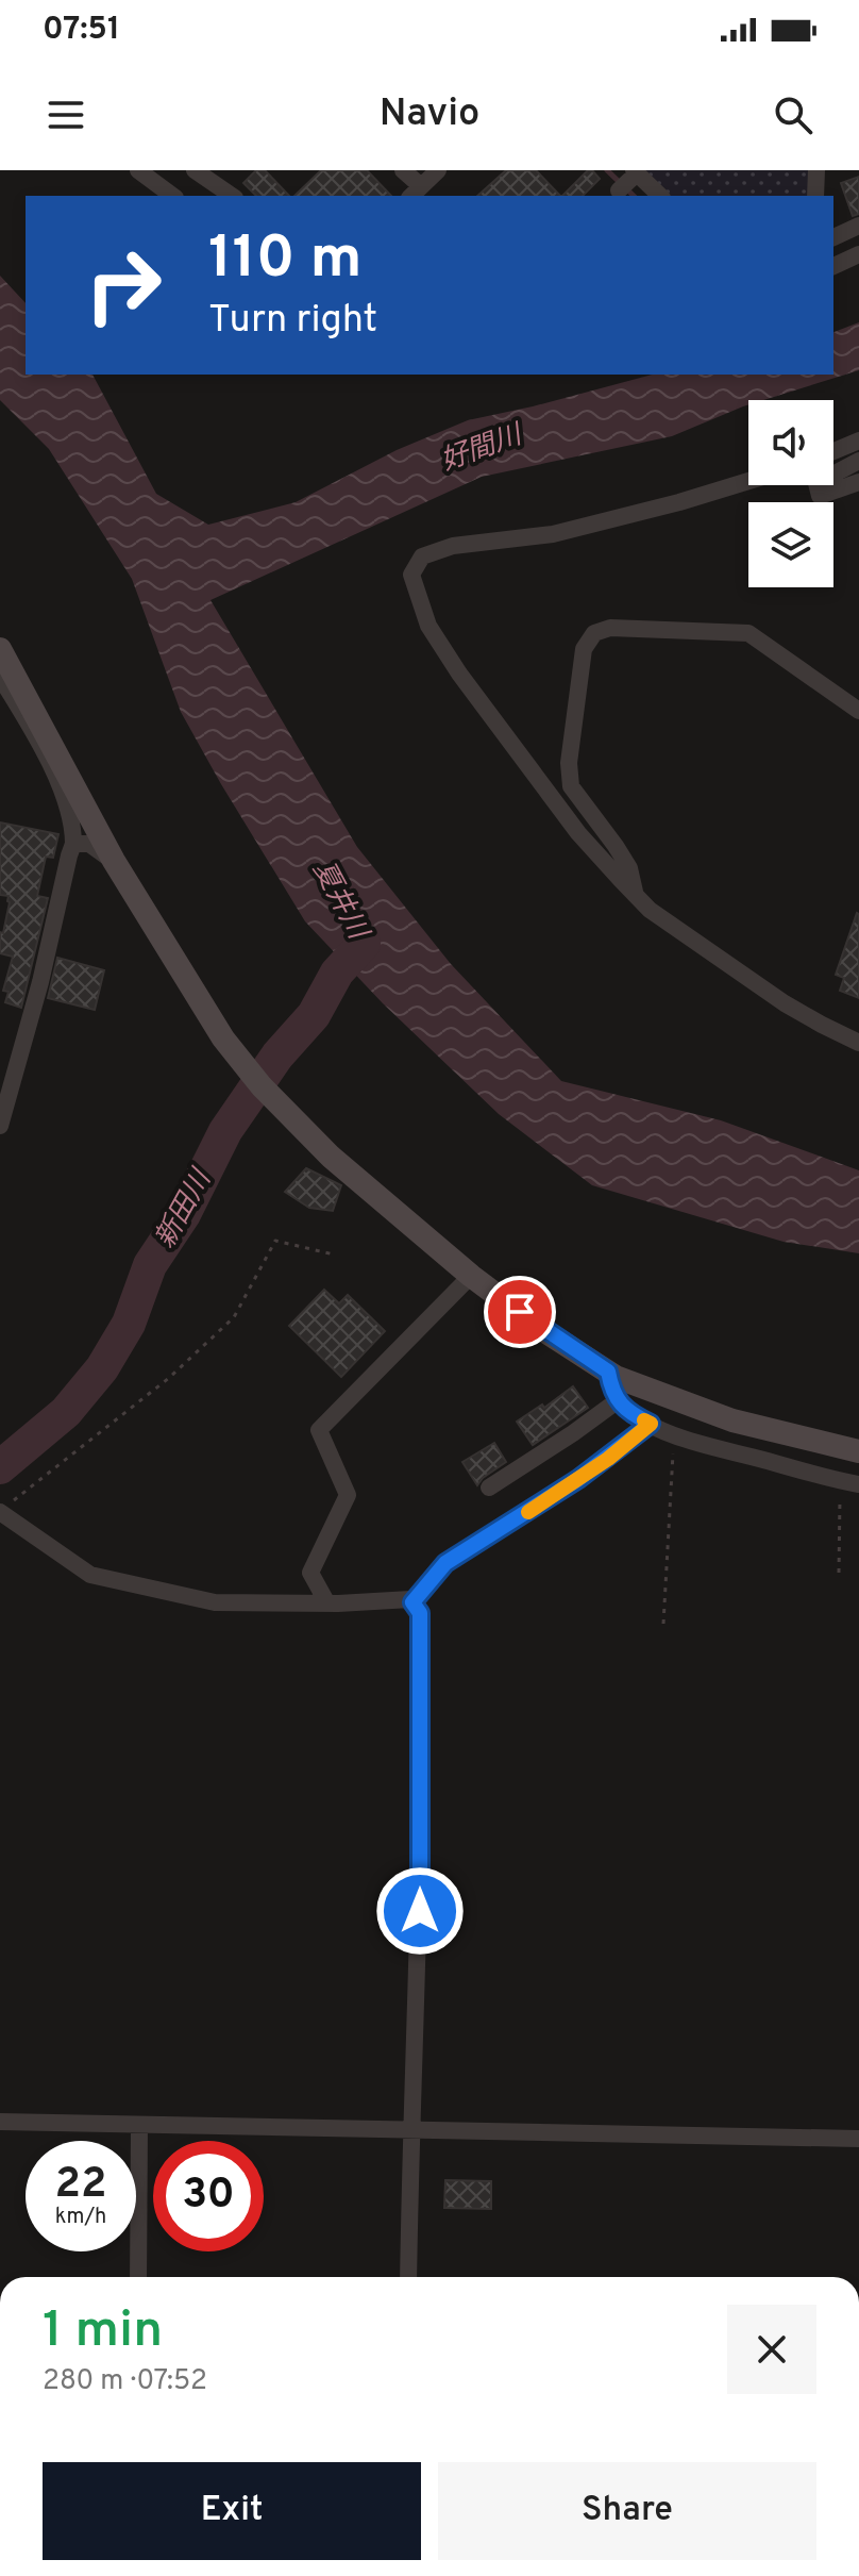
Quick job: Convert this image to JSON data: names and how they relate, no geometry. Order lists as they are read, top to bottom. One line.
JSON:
{"water":["好間川","夏井川","新田川"],"page":{"status":"07:51","header":"Navio","turn":["110 m","Turn right"],"speed":"22 km/h","limit":"30","heading":["1 min","280 m · 07:52"],"buttons":["Exit","Share"]}}
